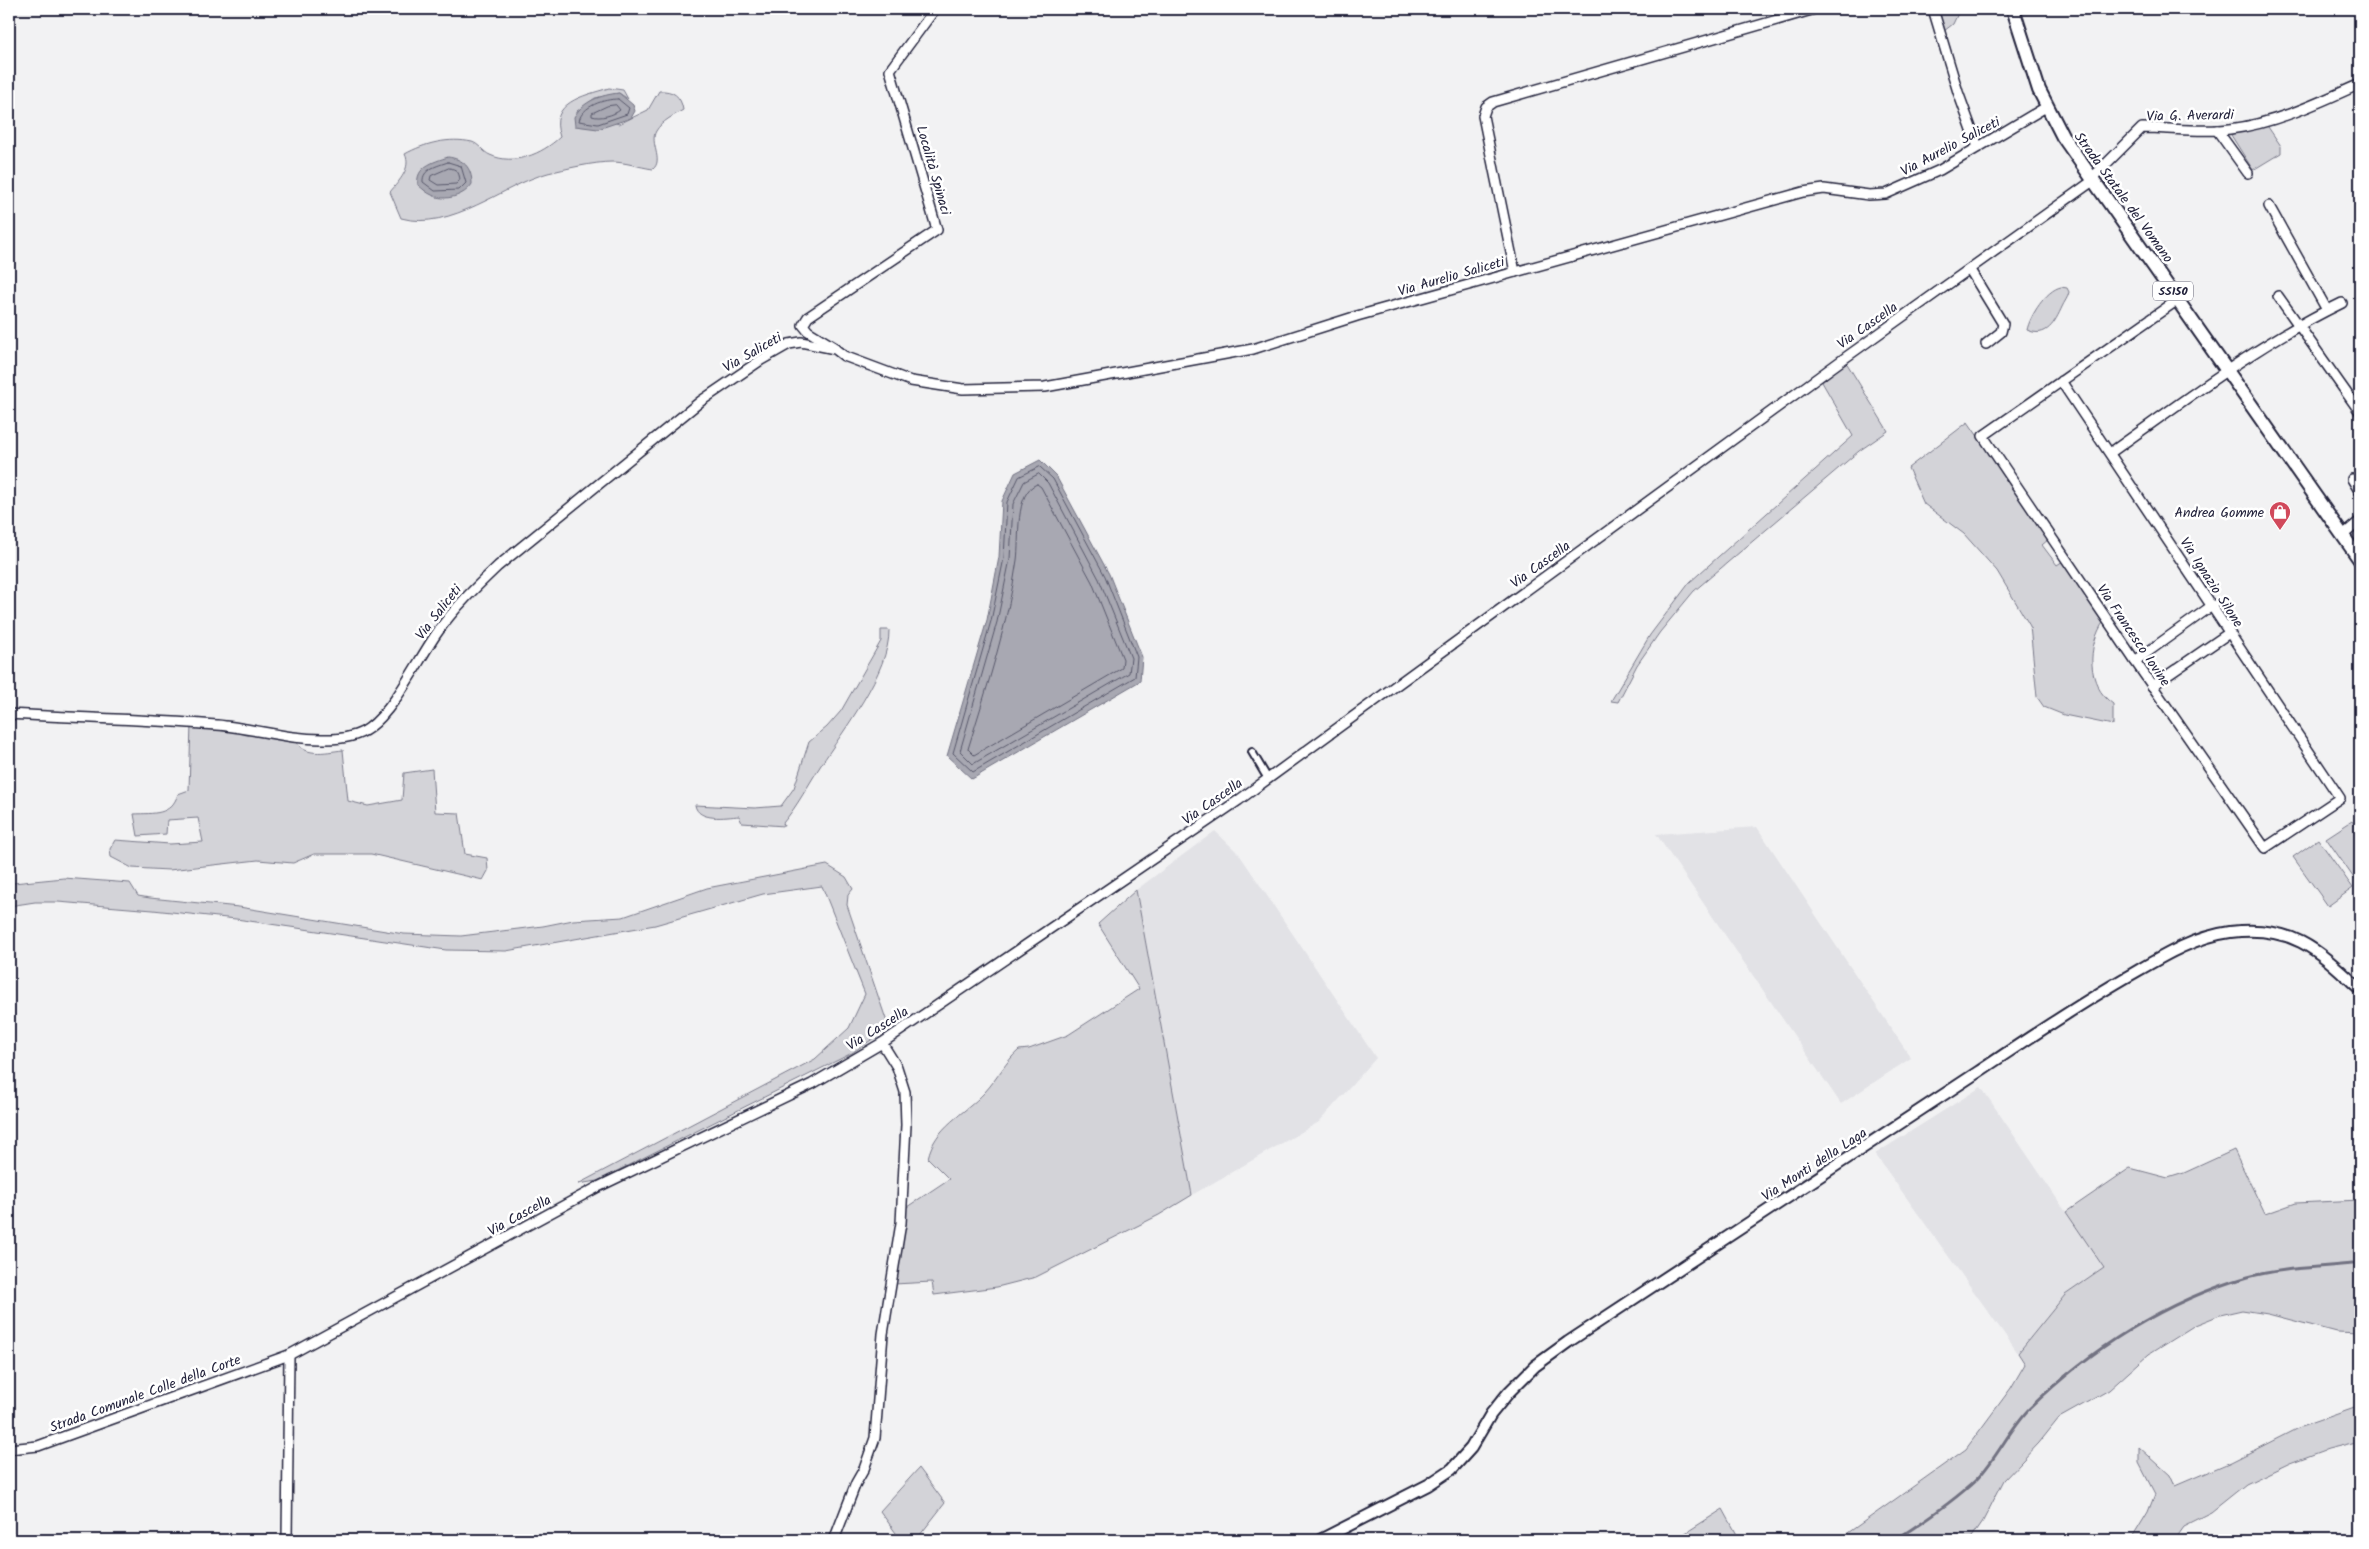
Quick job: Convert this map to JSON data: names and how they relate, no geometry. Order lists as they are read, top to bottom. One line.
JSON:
{"streets":{"main road":["Strada Statale del Vomano","SS150"],"street":["Via G. Averardi","Via Aurelio Saliceti","Località Spinaci","Via Cascella","Via Saliceti","Via Ignazio Silone","Via Francesco Iovine","Via Monti della Laga","Strada Comunale Colle della Corte"]},"crossings":[["Via G. Averardi","Strada Statale del Vomano"],["Via G. Averardi","Via Cascella"],["Via Aurelio Saliceti","Località Spinaci"],["Via Aurelio Saliceti","Strada Statale del Vomano"],["Via Aurelio Saliceti","Via Saliceti"],["Località Spinaci","Via Saliceti"],["Strada Statale del Vomano","Via Cascella"],["Via Cascella","Strada Comunale Colle della Corte"],["Via Ignazio Silone","Via Francesco Iovine"]],"places":{"shop":["Andrea Gomme"]}}
